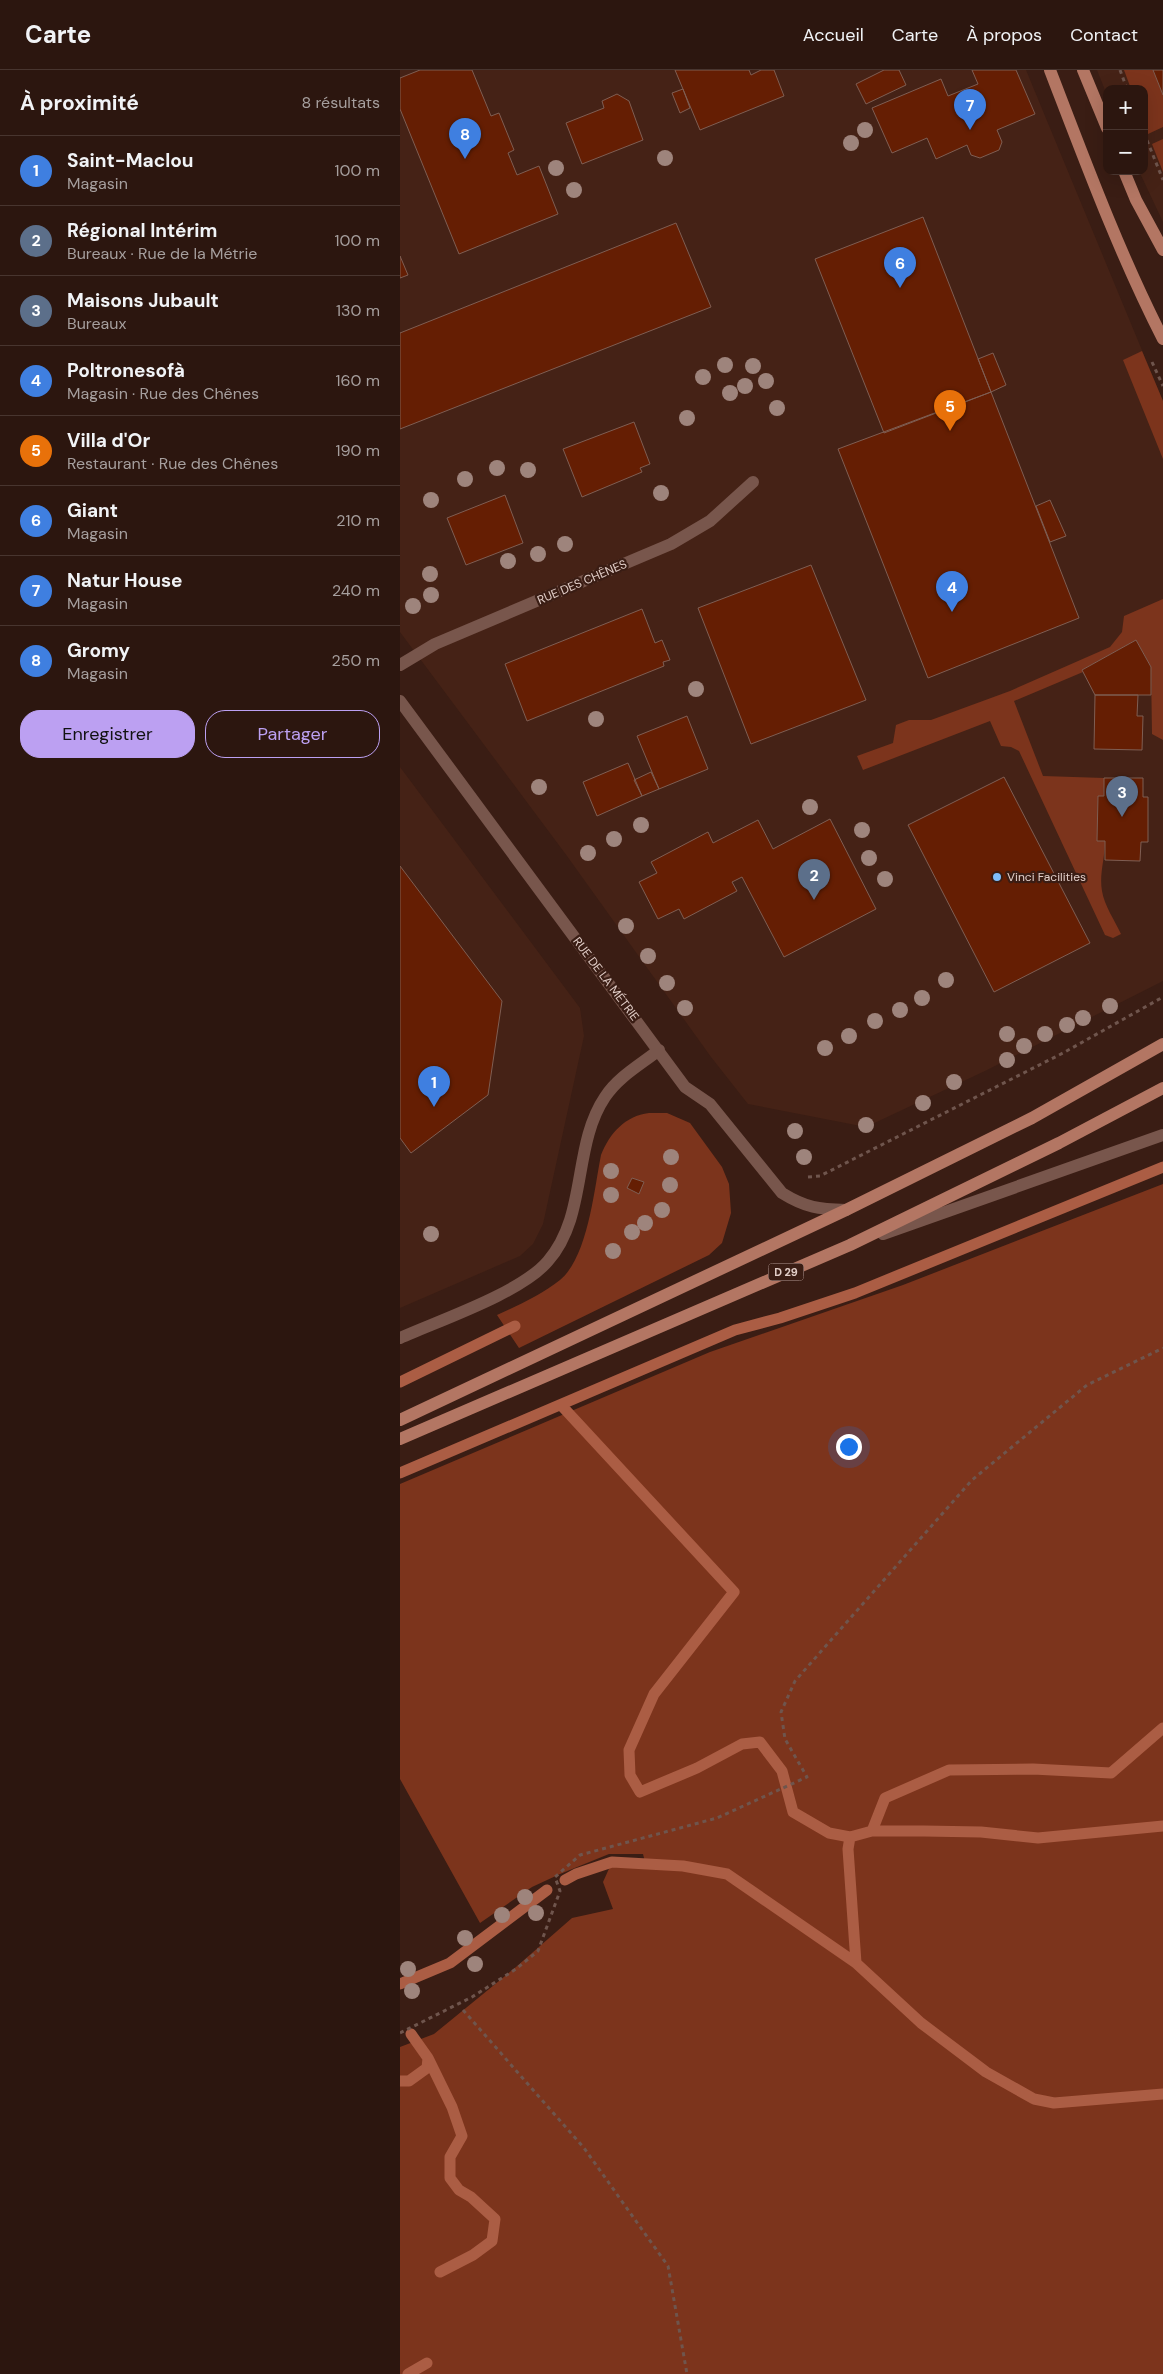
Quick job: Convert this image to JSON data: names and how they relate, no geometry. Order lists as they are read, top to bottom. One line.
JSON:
{"streets":{"main road":["D 29"],"street":["RUE DES CHÊNES","RUE DE LA MÉTRIE"]},"crossings":[["RUE DE LA MÉTRIE","D 29"]],"places":["Vinci Facilities"],"page":{"header":"Carte","nav":["Accueil","Carte","À propos","Contact"],"heading":["À proximité","8 résultats"],"map_buttons":["+","−"],"pins":["7","8","6","5","4","3","2","1"],"list":[{"mark":"1","name":"Saint-Maclou","note":"Magasin","value":"100 m"},{"mark":"2","name":"Régional Intérim","note":"Bureaux · Rue de la Métrie","value":"100 m"},{"mark":"3","name":"Maisons Jubault","note":"Bureaux","value":"130 m"},{"mark":"4","name":"Poltronesofà","note":"Magasin · Rue des Chênes","value":"160 m"},{"mark":"5","name":"Villa d'Or","note":"Restaurant · Rue des Chênes","value":"190 m"},{"mark":"6","name":"Giant","note":"Magasin","value":"210 m"},{"mark":"7","name":"Natur House","note":"Magasin","value":"240 m"},{"mark":"8","name":"Gromy","note":"Magasin","value":"250 m"}],"buttons":["Enregistrer","Partager"]}}
